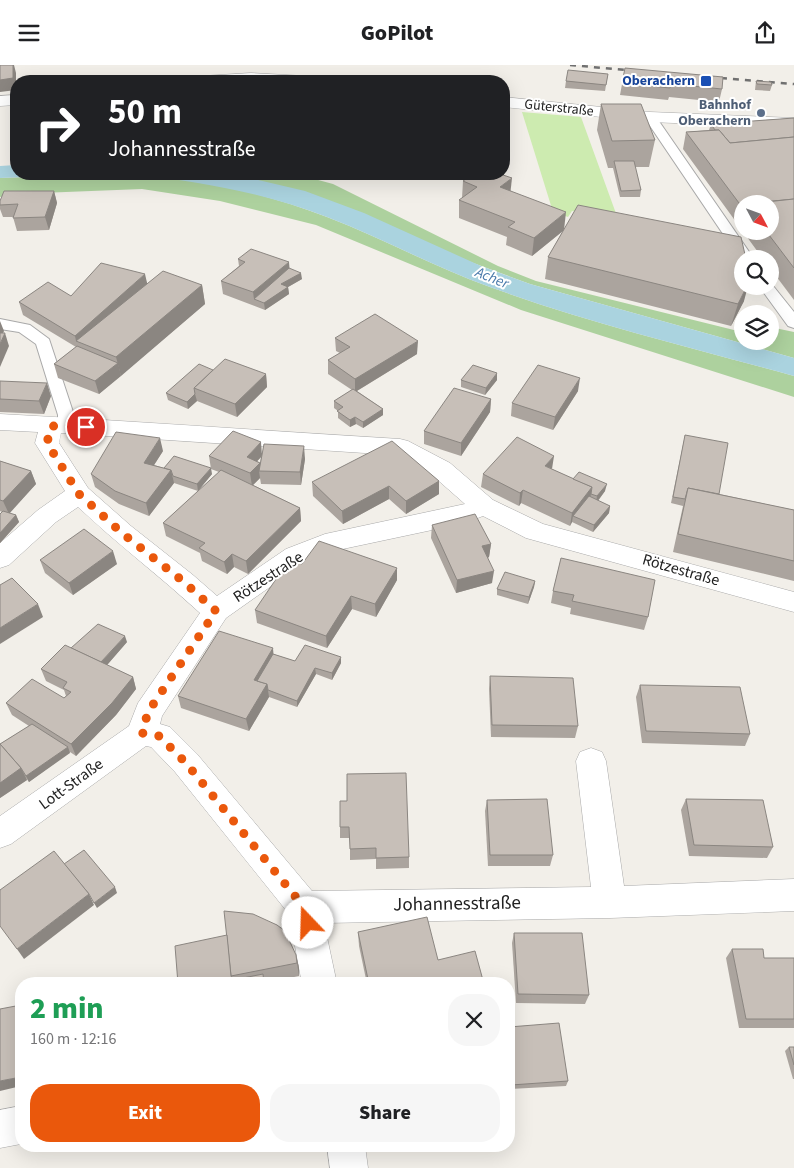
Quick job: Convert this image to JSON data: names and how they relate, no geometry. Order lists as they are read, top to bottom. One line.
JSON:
{"streets":{"street":["Güterstraße","Rötzestraße","Lott-Straße","Johannesstraße"]},"water":["Acher"],"places":{"transit":["Oberachern"],"other":["Bahnhof Oberachern"]},"north":"bottom right","page":{"header":"GoPilot","turn":["50 m","Johannesstraße"],"heading":["2 min","160 m · 12:16"],"buttons":["Exit","Share"]}}
